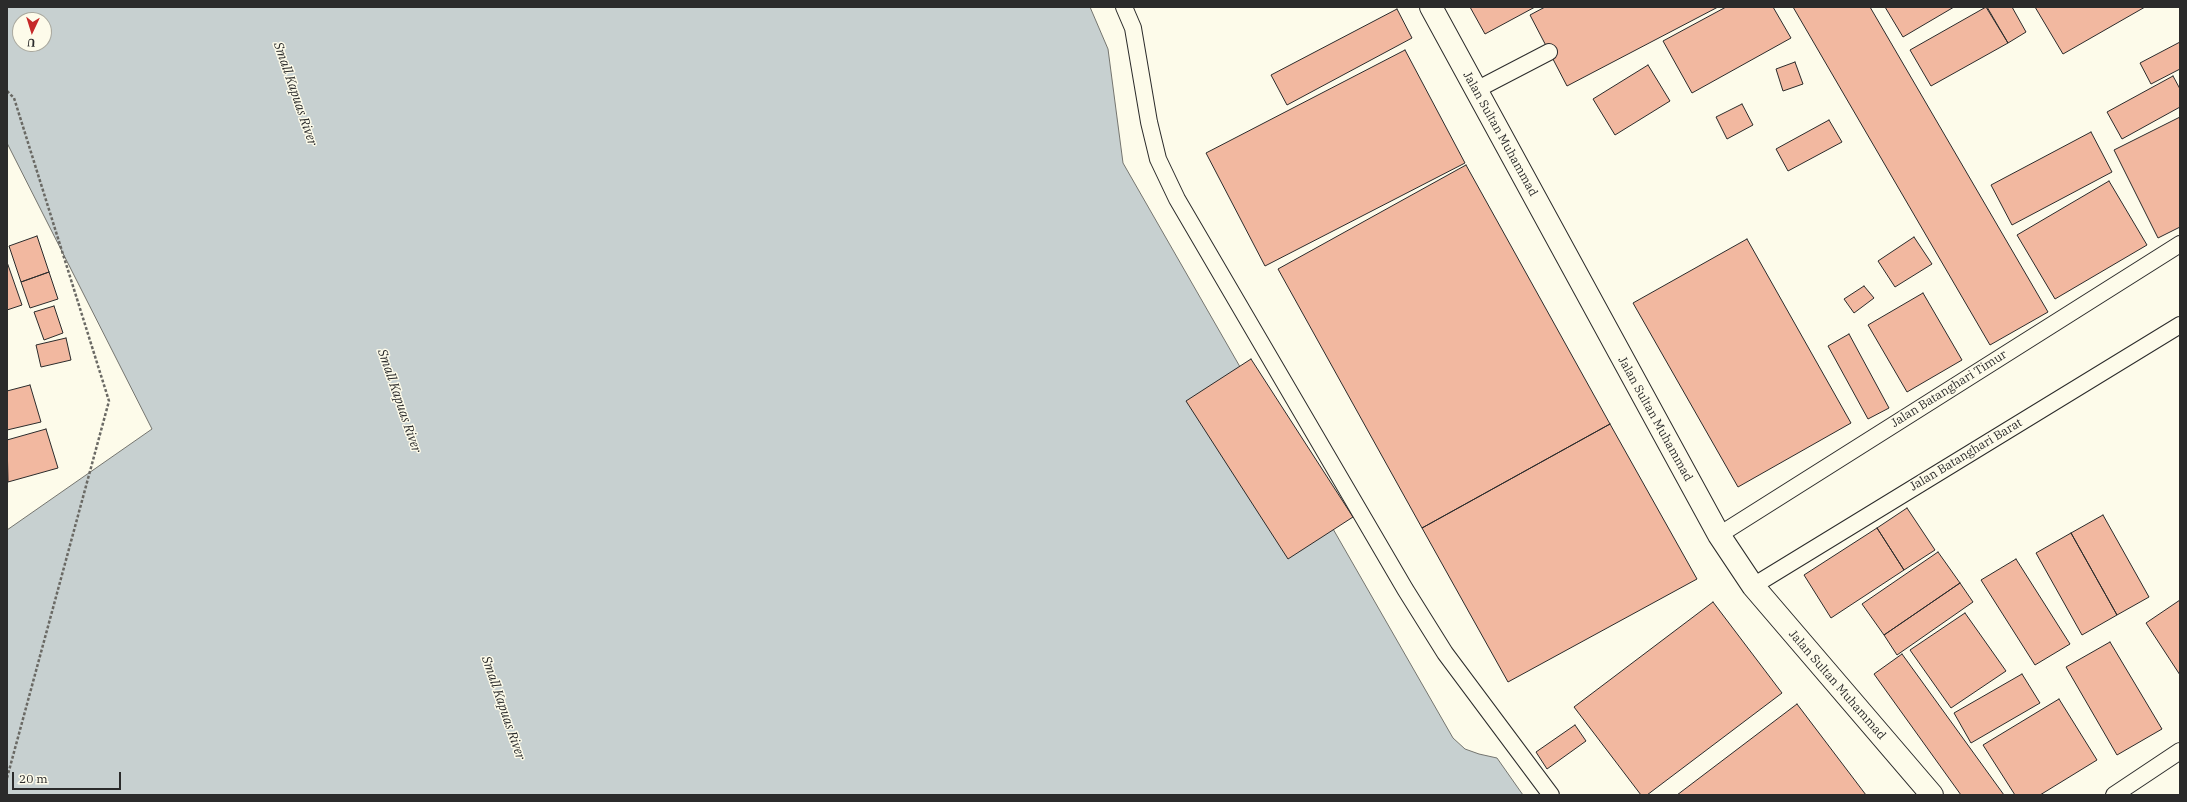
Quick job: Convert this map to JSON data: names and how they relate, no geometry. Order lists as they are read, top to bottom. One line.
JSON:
{"streets":{"street":["Jalan Sultan Muhammad"],"lane":["Jalan Batanghari Timur","Jalan Batanghari Barat"]},"crossings":[["Jalan Sultan Muhammad","Jalan Batanghari Timur"],["Jalan Sultan Muhammad","Jalan Batanghari Barat"]],"water":["Small Kapuas River"],"scale_bar":"20 m","north":"bottom"}
